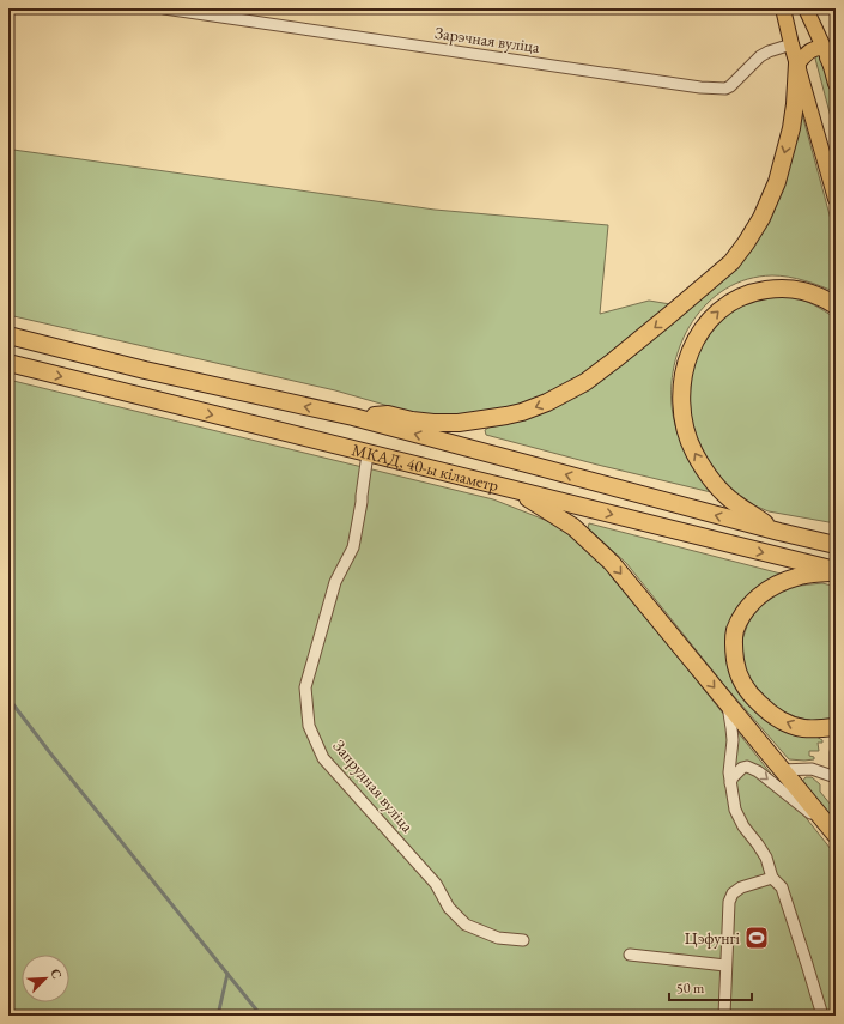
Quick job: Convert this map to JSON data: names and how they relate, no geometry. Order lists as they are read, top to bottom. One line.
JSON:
{"streets":{"highway":["МКАД, 40-ы кіламетр"],"street":["Зарэчная вуліца","Запрудная вуліца"]},"crossings":[["МКАД, 40-ы кіламетр","Запрудная вуліца"]],"places":{"sports":["Цэфунгі"]},"scale_bar":"50 m","north":"top right"}
